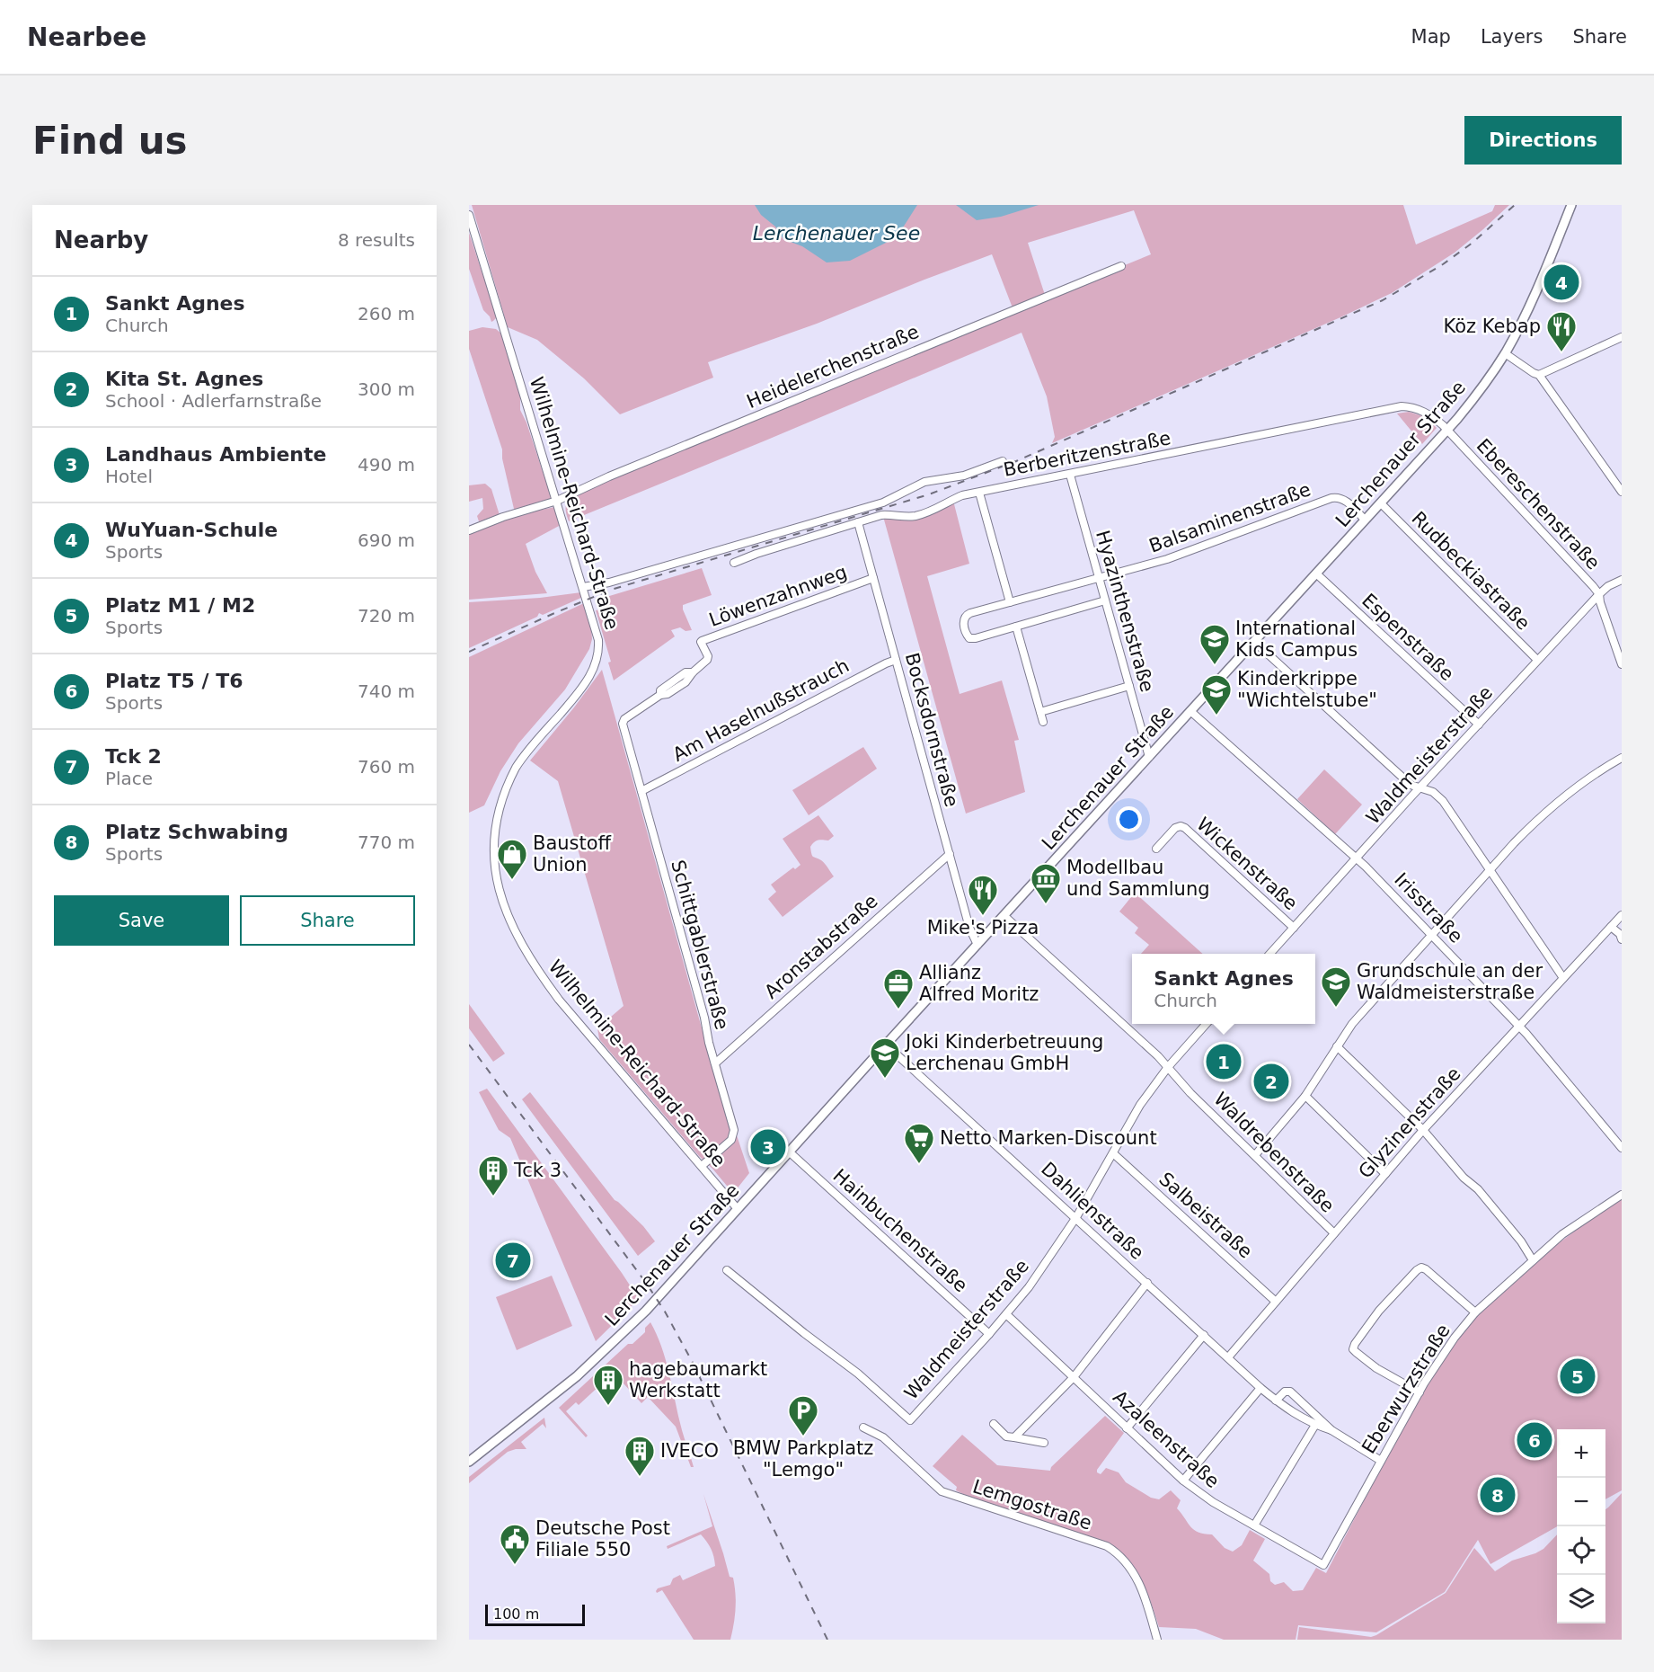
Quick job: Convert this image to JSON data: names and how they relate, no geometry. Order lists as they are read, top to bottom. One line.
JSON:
{"streets":{"main road":["Lerchenauer Straße"],"street":["Heidelerchenstraße","Berberitzenstraße","Wilhelmine-Reichard-Straße","Ebereschenstraße","Balsaminenstraße","Rudbeckiastraße","Löwenzahnweg","Hyazinthenstraße","Espenstraße","Am Haselnußstrauch","Bocksdornstraße","Waldmeisterstraße","Wickenstraße","Irisstraße","Schittgablerstraße","Aronstabstraße","Glyzinenstraße","Waldrebenstraße","Dahlienstraße","Salbeistraße","Hainbuchenstraße","Eberwurzstraße","Azaleenstraße","Lemgostraße"]},"crossings":[["Heidelerchenstraße","Wilhelmine-Reichard-Straße"],["Berberitzenstraße","Lerchenauer Straße"],["Berberitzenstraße","Wilhelmine-Reichard-Straße"],["Berberitzenstraße","Ebereschenstraße"],["Berberitzenstraße","Hyazinthenstraße"],["Berberitzenstraße","Bocksdornstraße"],["Lerchenauer Straße","Wilhelmine-Reichard-Straße"],["Lerchenauer Straße","Ebereschenstraße"],["Lerchenauer Straße","Balsaminenstraße"],["Lerchenauer Straße","Rudbeckiastraße"],["Lerchenauer Straße","Hyazinthenstraße"],["Lerchenauer Straße","Espenstraße"],["Lerchenauer Straße","Bocksdornstraße"],["Lerchenauer Straße","Irisstraße"],["Lerchenauer Straße","Waldrebenstraße"],["Lerchenauer Straße","Dahlienstraße"],["Lerchenauer Straße","Hainbuchenstraße"],["Wilhelmine-Reichard-Straße","Schittgablerstraße"],["Ebereschenstraße","Waldmeisterstraße"],["Balsaminenstraße","Hyazinthenstraße"],["Rudbeckiastraße","Waldmeisterstraße"],["Löwenzahnweg","Bocksdornstraße"],["Löwenzahnweg","Schittgablerstraße"],["Espenstraße","Waldmeisterstraße"],["Am Haselnußstrauch","Bocksdornstraße"],["Am Haselnußstrauch","Schittgablerstraße"],["Bocksdornstraße","Aronstabstraße"],["Waldmeisterstraße","Wickenstraße"],["Waldmeisterstraße","Irisstraße"],["Waldmeisterstraße","Waldrebenstraße"],["Waldmeisterstraße","Dahlienstraße"],["Waldmeisterstraße","Salbeistraße"],["Waldmeisterstraße","Hainbuchenstraße"],["Waldmeisterstraße","Azaleenstraße"],["Irisstraße","Glyzinenstraße"],["Schittgablerstraße","Aronstabstraße"],["Glyzinenstraße","Waldrebenstraße"],["Glyzinenstraße","Dahlienstraße"],["Glyzinenstraße","Salbeistraße"],["Dahlienstraße","Eberwurzstraße"],["Eberwurzstraße","Azaleenstraße"]],"water":["Lerchenauer See"],"places":{"restaurant":["Köz Kebap","Mike's Pizza"],"school or university":["International Kids Campus","Kinderkrippe \"Wichtelstube\"","Grundschule an der Waldmeisterstraße","Joki Kinderbetreuung Lerchenau GmbH"],"shop":["Baustoff Union"],"museum":["Modellbau und Sammlung"],"office":["Allianz Alfred Moritz"],"supermarket":["Netto Marken-Discount"],"building":["Tck 3","hagebaumarkt Werkstatt","IVECO"],"parking":["BMW Parkplatz \"Lemgo\""],"public building":["Deutsche Post Filiale 550"]},"scale_bar":"100 m","page":{"header":"Nearbee","nav":["Map","Layers","Share"],"buttons":["Directions",["Save","Share"]],"title":"Find us","heading":["Nearby","8 results"],"pins":["4","1","2","3","7","5","6","8"],"list":[{"mark":"1","name":"Sankt Agnes","note":"Church","value":"260 m"},{"mark":"2","name":"Kita St. Agnes","note":"School · Adlerfarnstraße","value":"300 m"},{"mark":"3","name":"Landhaus Ambiente","note":"Hotel","value":"490 m"},{"mark":"4","name":"WuYuan-Schule","note":"Sports","value":"690 m"},{"mark":"5","name":"Platz M1 / M2","note":"Sports","value":"720 m"},{"mark":"6","name":"Platz T5 / T6","note":"Sports","value":"740 m"},{"mark":"7","name":"Tck 2","note":"Place","value":"760 m"},{"mark":"8","name":"Platz Schwabing","note":"Sports","value":"770 m"}],"popup":["Sankt Agnes","Church"],"map_buttons":["+","−"],"scale":"100 m"}}
